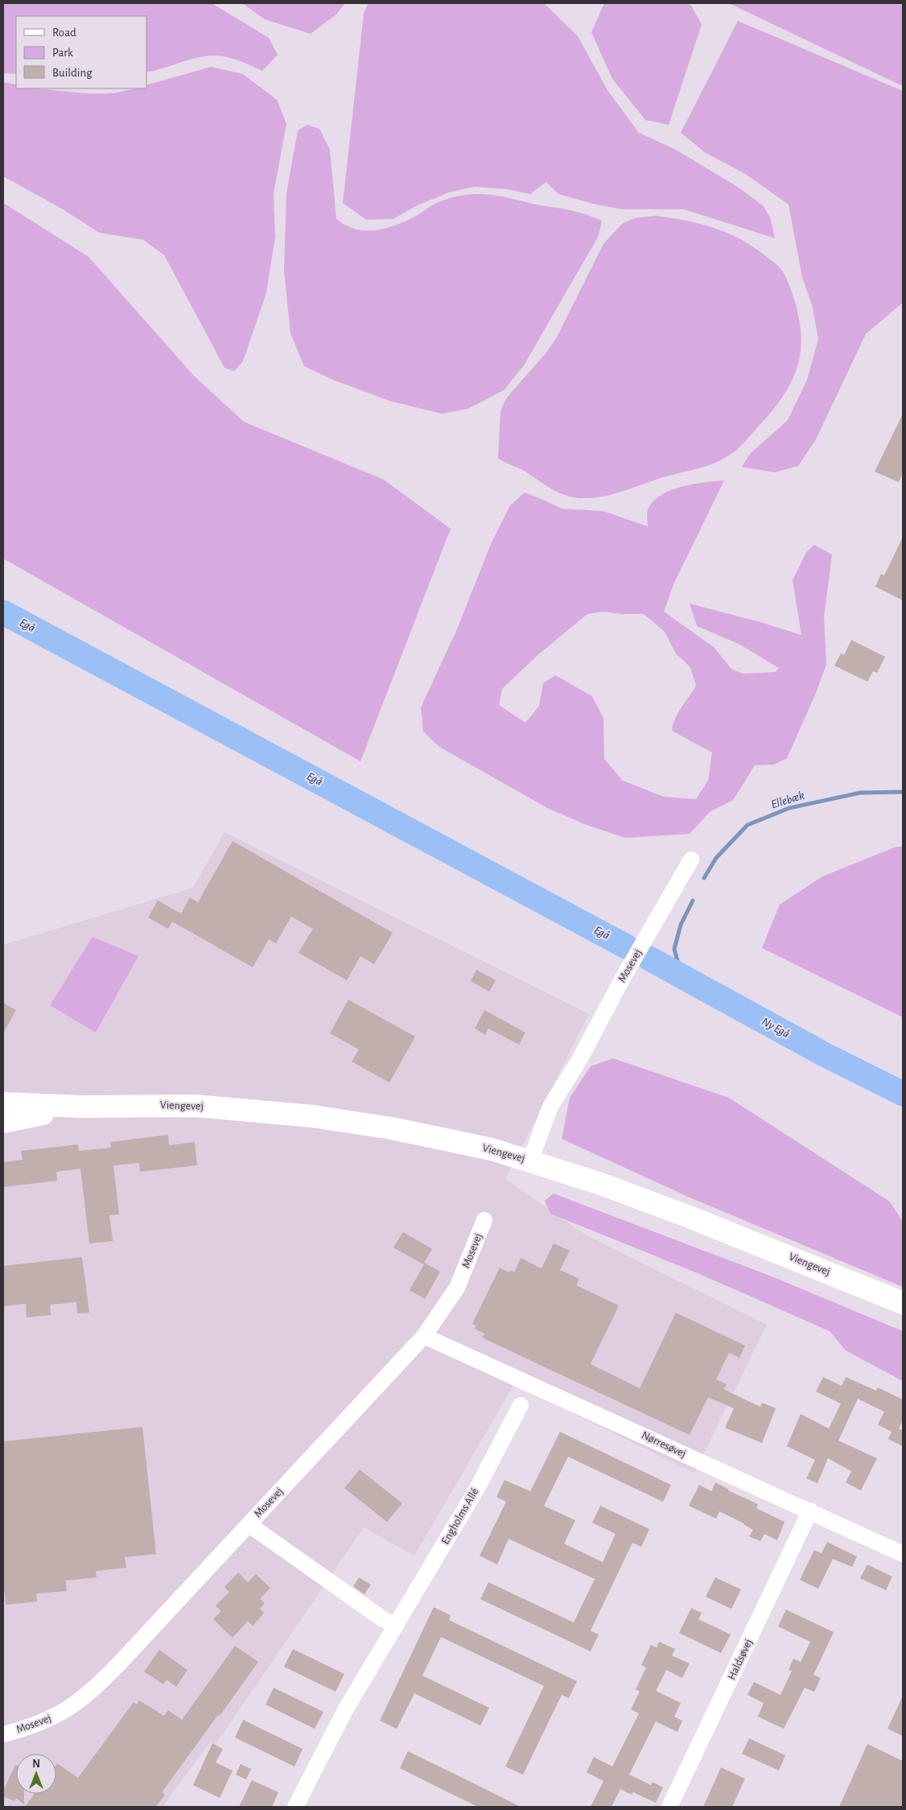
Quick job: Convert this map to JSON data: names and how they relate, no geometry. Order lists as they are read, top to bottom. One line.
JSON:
{"streets":{"street":["Mosevej","Viengevej","Nørresøvej","Engholms Allé","Haldsøvej"]},"crossings":[["Mosevej","Viengevej"],["Mosevej","Nørresøvej"],["Nørresøvej","Haldsøvej"]],"water":["Egå","Ellebæk","Ny Egå"],"legend":["Road","Park","Building"],"north":"top"}
